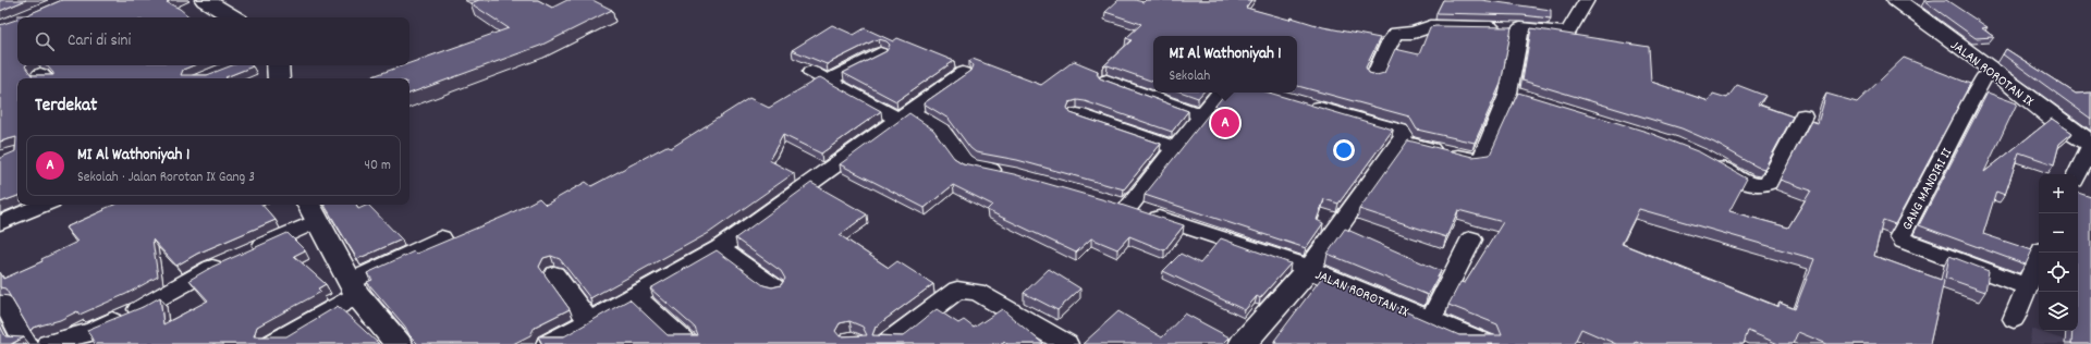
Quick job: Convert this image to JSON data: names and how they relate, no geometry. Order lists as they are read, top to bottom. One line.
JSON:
{"streets":{"street":["JALAN ROROTAN IX","GANG MANDIRI II"]},"crossings":[["JALAN ROROTAN IX","GANG MANDIRI II"]],"page":{"search":"Cari di sini","popup":["MI Al Wathoniyah 1","Sekolah"],"heading":"Terdekat","pins":"A","list":[{"mark":"A","name":"MI Al Wathoniyah 1","note":"Sekolah · Jalan Rorotan IX Gang 3","value":"40 m"}],"map_buttons":["+","−"]}}
